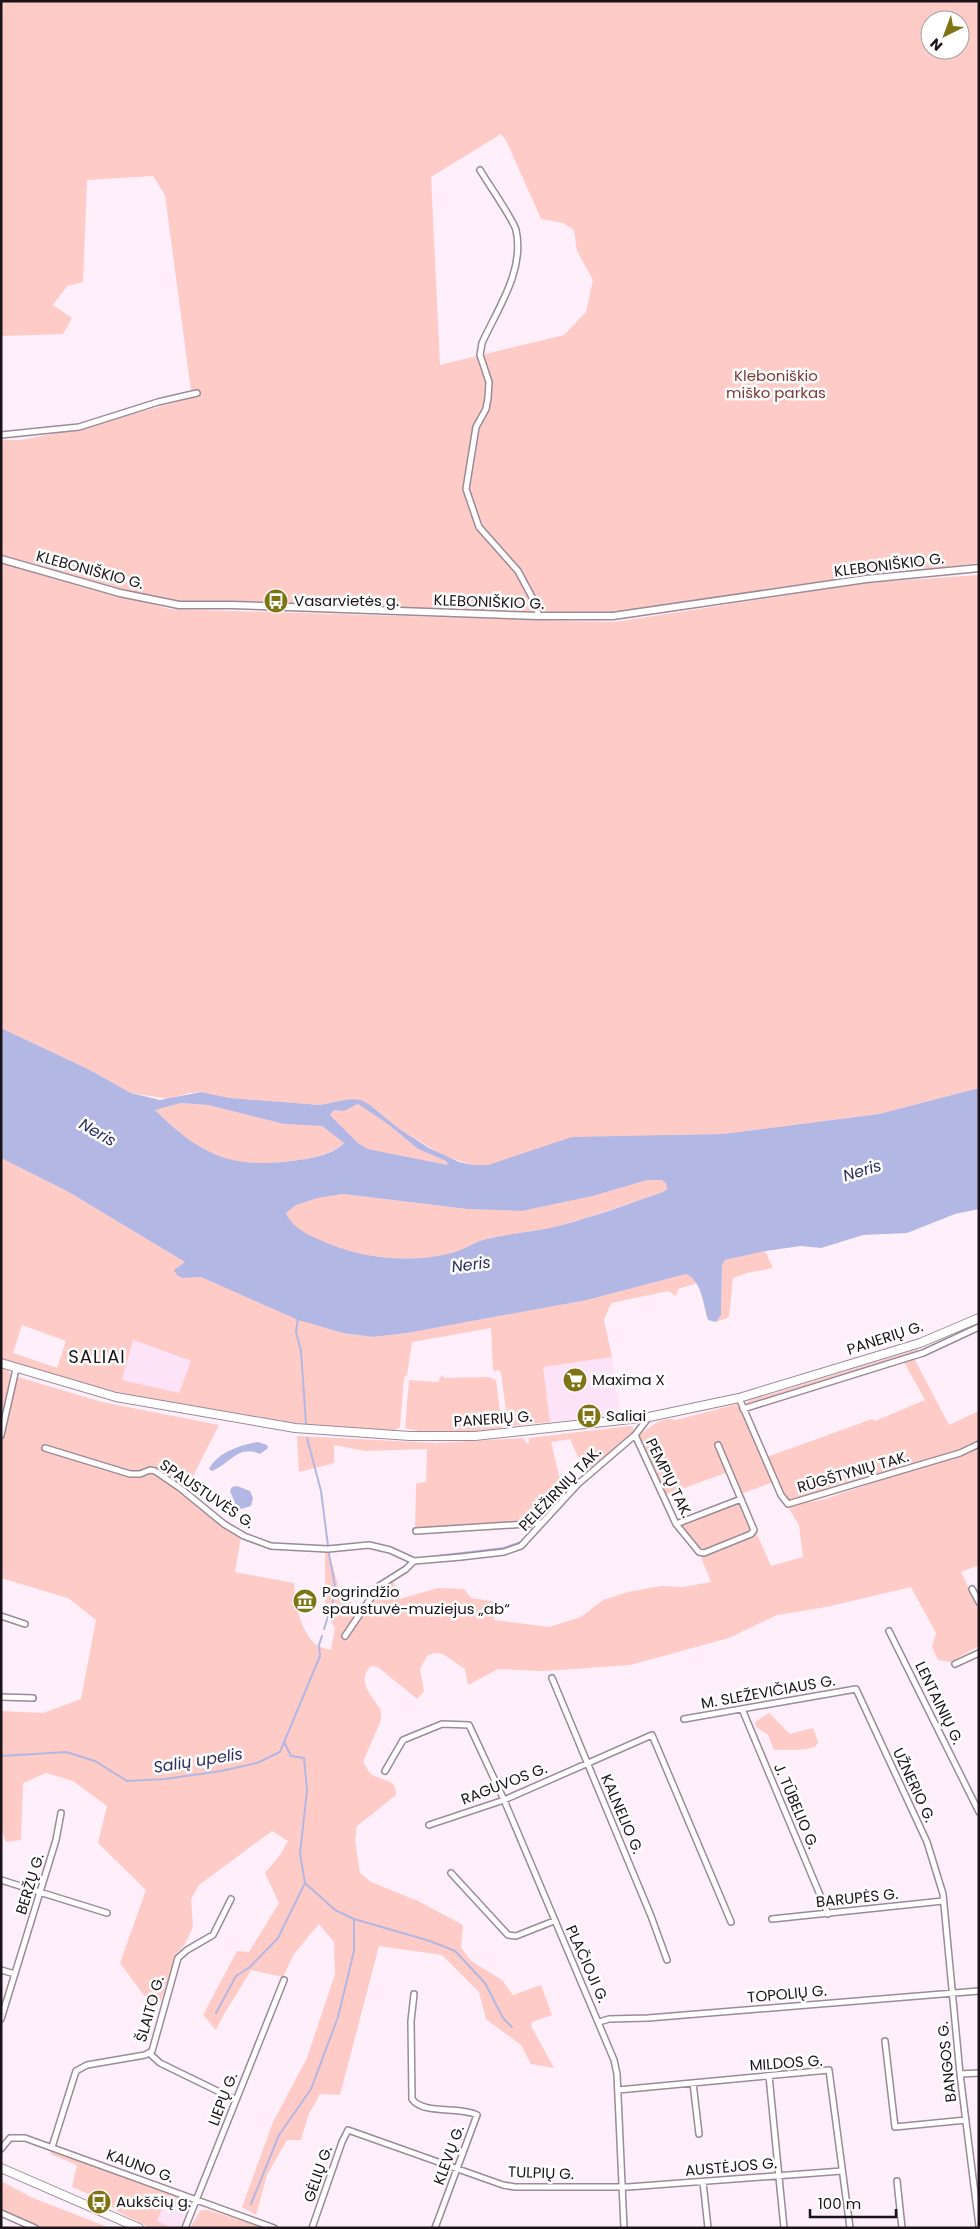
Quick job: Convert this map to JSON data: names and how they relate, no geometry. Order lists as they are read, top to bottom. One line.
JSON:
{"streets":{"main road":["PANERIŲ G."],"street":["KLEBONIŠKIO G.","RŪGŠTYNIŲ TAK.","PEMPIŲ TAK.","PELĖŽIRNIŲ TAK.","SPAUSTUVĖS G.","M. SLEŽEVIČIAUS G.","LENTAINIŲ G.","RAGUVOS G.","UŽNERIO G.","J. TŪBELIO G.","KALNELIO G.","BERŽŲ G.","BARUPĖS G.","PLAČIOJI G.","TOPOLIŲ G.","ŠLAITO G.","BANGOS G.","MILDOS G.","LIEPŲ G.","KLEVŲ G.","KAUNO G.","AUSTĖJOS G.","TULPIŲ G.","GĖLIŲ G."]},"crossings":[["PANERIŲ G.","RŪGŠTYNIŲ TAK."],["PANERIŲ G.","PELĖŽIRNIŲ TAK."],["PEMPIŲ TAK.","PELĖŽIRNIŲ TAK."],["PELĖŽIRNIŲ TAK.","SPAUSTUVĖS G."],["M. SLEŽEVIČIAUS G.","UŽNERIO G."],["M. SLEŽEVIČIAUS G.","J. TŪBELIO G."],["RAGUVOS G.","KALNELIO G."],["RAGUVOS G.","PLAČIOJI G."],["UŽNERIO G.","BANGOS G."],["J. TŪBELIO G.","BARUPĖS G."],["BARUPĖS G.","BANGOS G."],["PLAČIOJI G.","TOPOLIŲ G."],["PLAČIOJI G.","MILDOS G."],["PLAČIOJI G.","AUSTĖJOS G."],["PLAČIOJI G.","TULPIŲ G."],["TOPOLIŲ G.","BANGOS G."],["ŠLAITO G.","KAUNO G."],["MILDOS G.","AUSTĖJOS G."],["LIEPŲ G.","KAUNO G."],["KLEVŲ G.","TULPIŲ G."],["AUSTĖJOS G.","TULPIŲ G."],["TULPIŲ G.","GĖLIŲ G."]],"districts":["SALIAI"],"water":["Neris","Salių upelis"],"parks":["Kleboniškio miško parkas"],"places":{"bus stop":["Vasarvietės g.","Saliai","Aukščių g."],"supermarket":["Maxima X"],"museum":["Pogrindžio spaustuvė-muziejus „ab“"]},"scale_bar":"100 m","north":"bottom left"}
